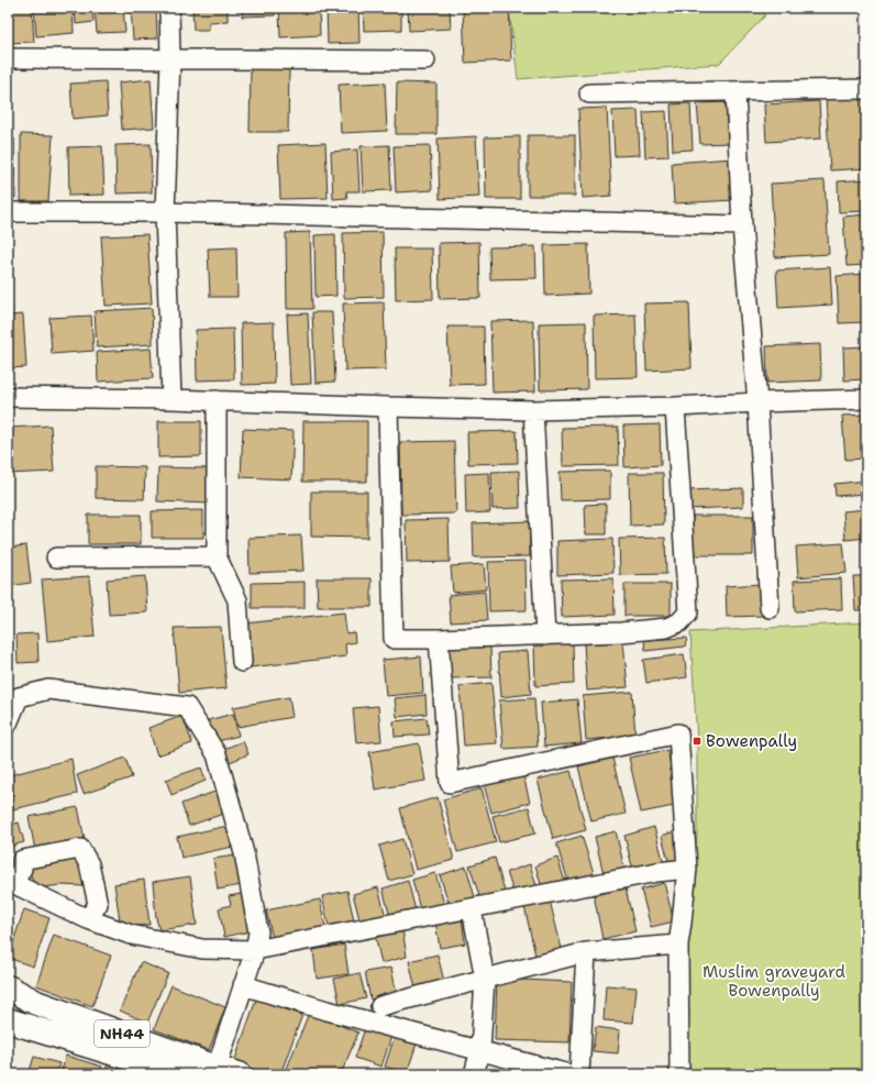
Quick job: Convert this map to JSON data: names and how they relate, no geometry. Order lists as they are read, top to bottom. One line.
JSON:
{"streets":{"highway":["NH44"]},"parks":["Muslim graveyard Bowenpally"],"places":{"transit":["Bowenpally"]}}
